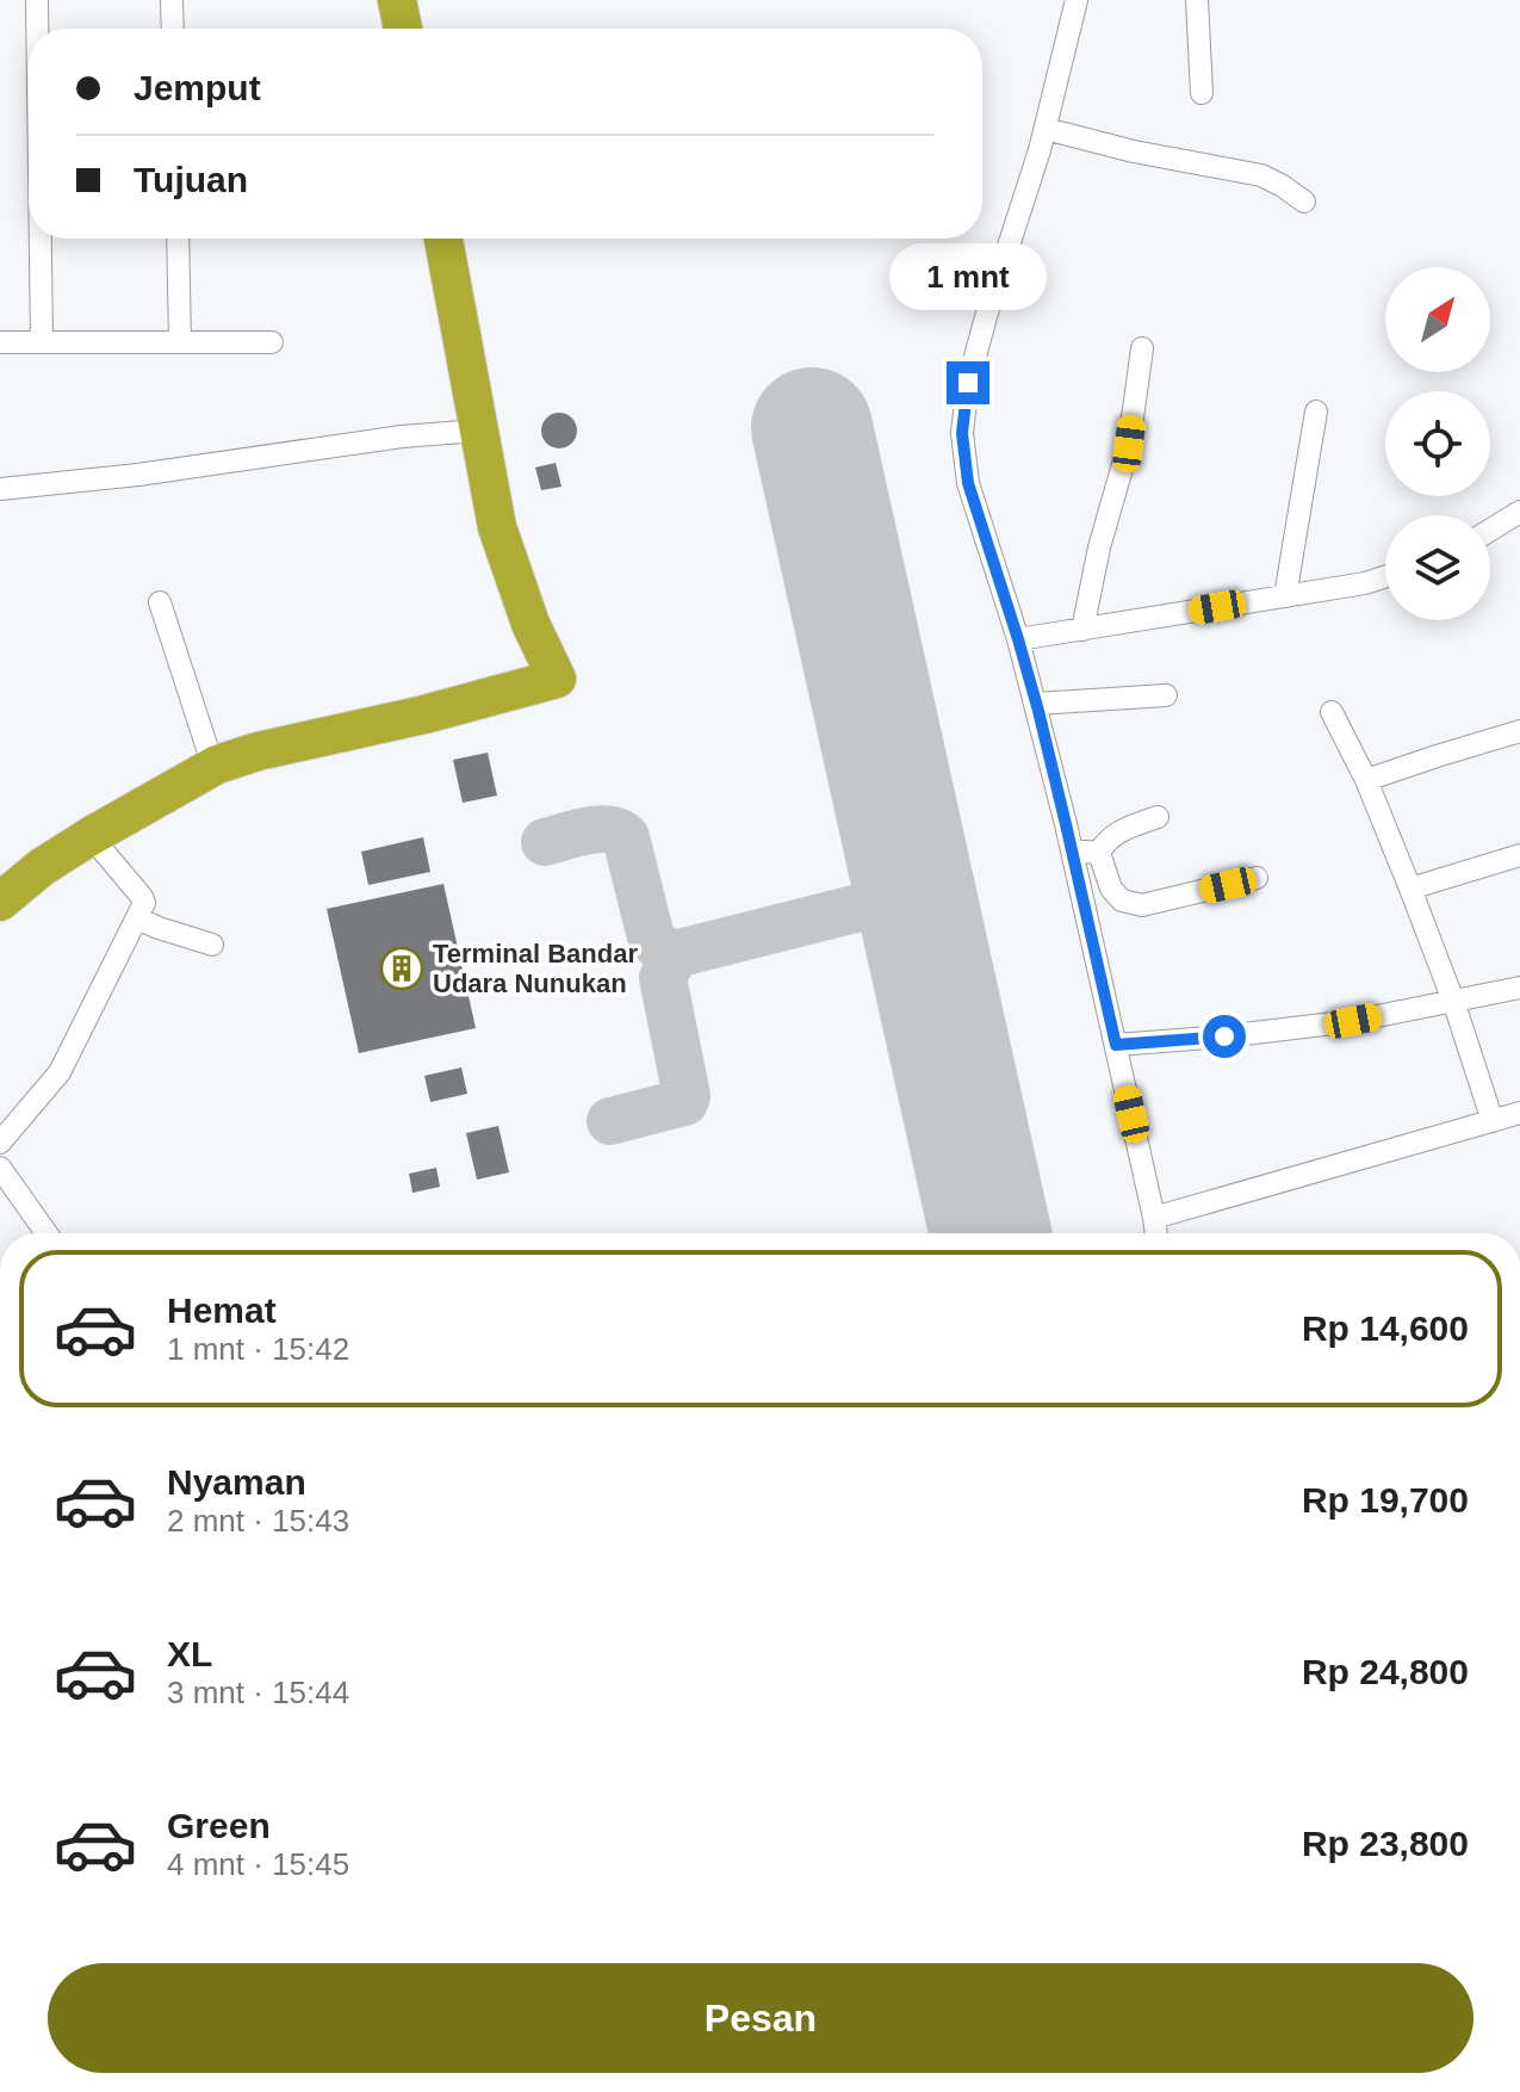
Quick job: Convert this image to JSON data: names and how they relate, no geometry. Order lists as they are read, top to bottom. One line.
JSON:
{"places":{"building":["Terminal Bandar Udara Nunukan"]},"north":"top right","page":{"banner":["Jemput","Tujuan"],"bubble":"1 mnt","list":[{"name":"Hemat","note":"1 mnt · 15:42","value":"Rp 14,600"},{"name":"Nyaman","note":"2 mnt · 15:43","value":"Rp 19,700"},{"name":"XL","note":"3 mnt · 15:44","value":"Rp 24,800"},{"name":"Green","note":"4 mnt · 15:45","value":"Rp 23,800"}],"buttons":"Pesan"}}
